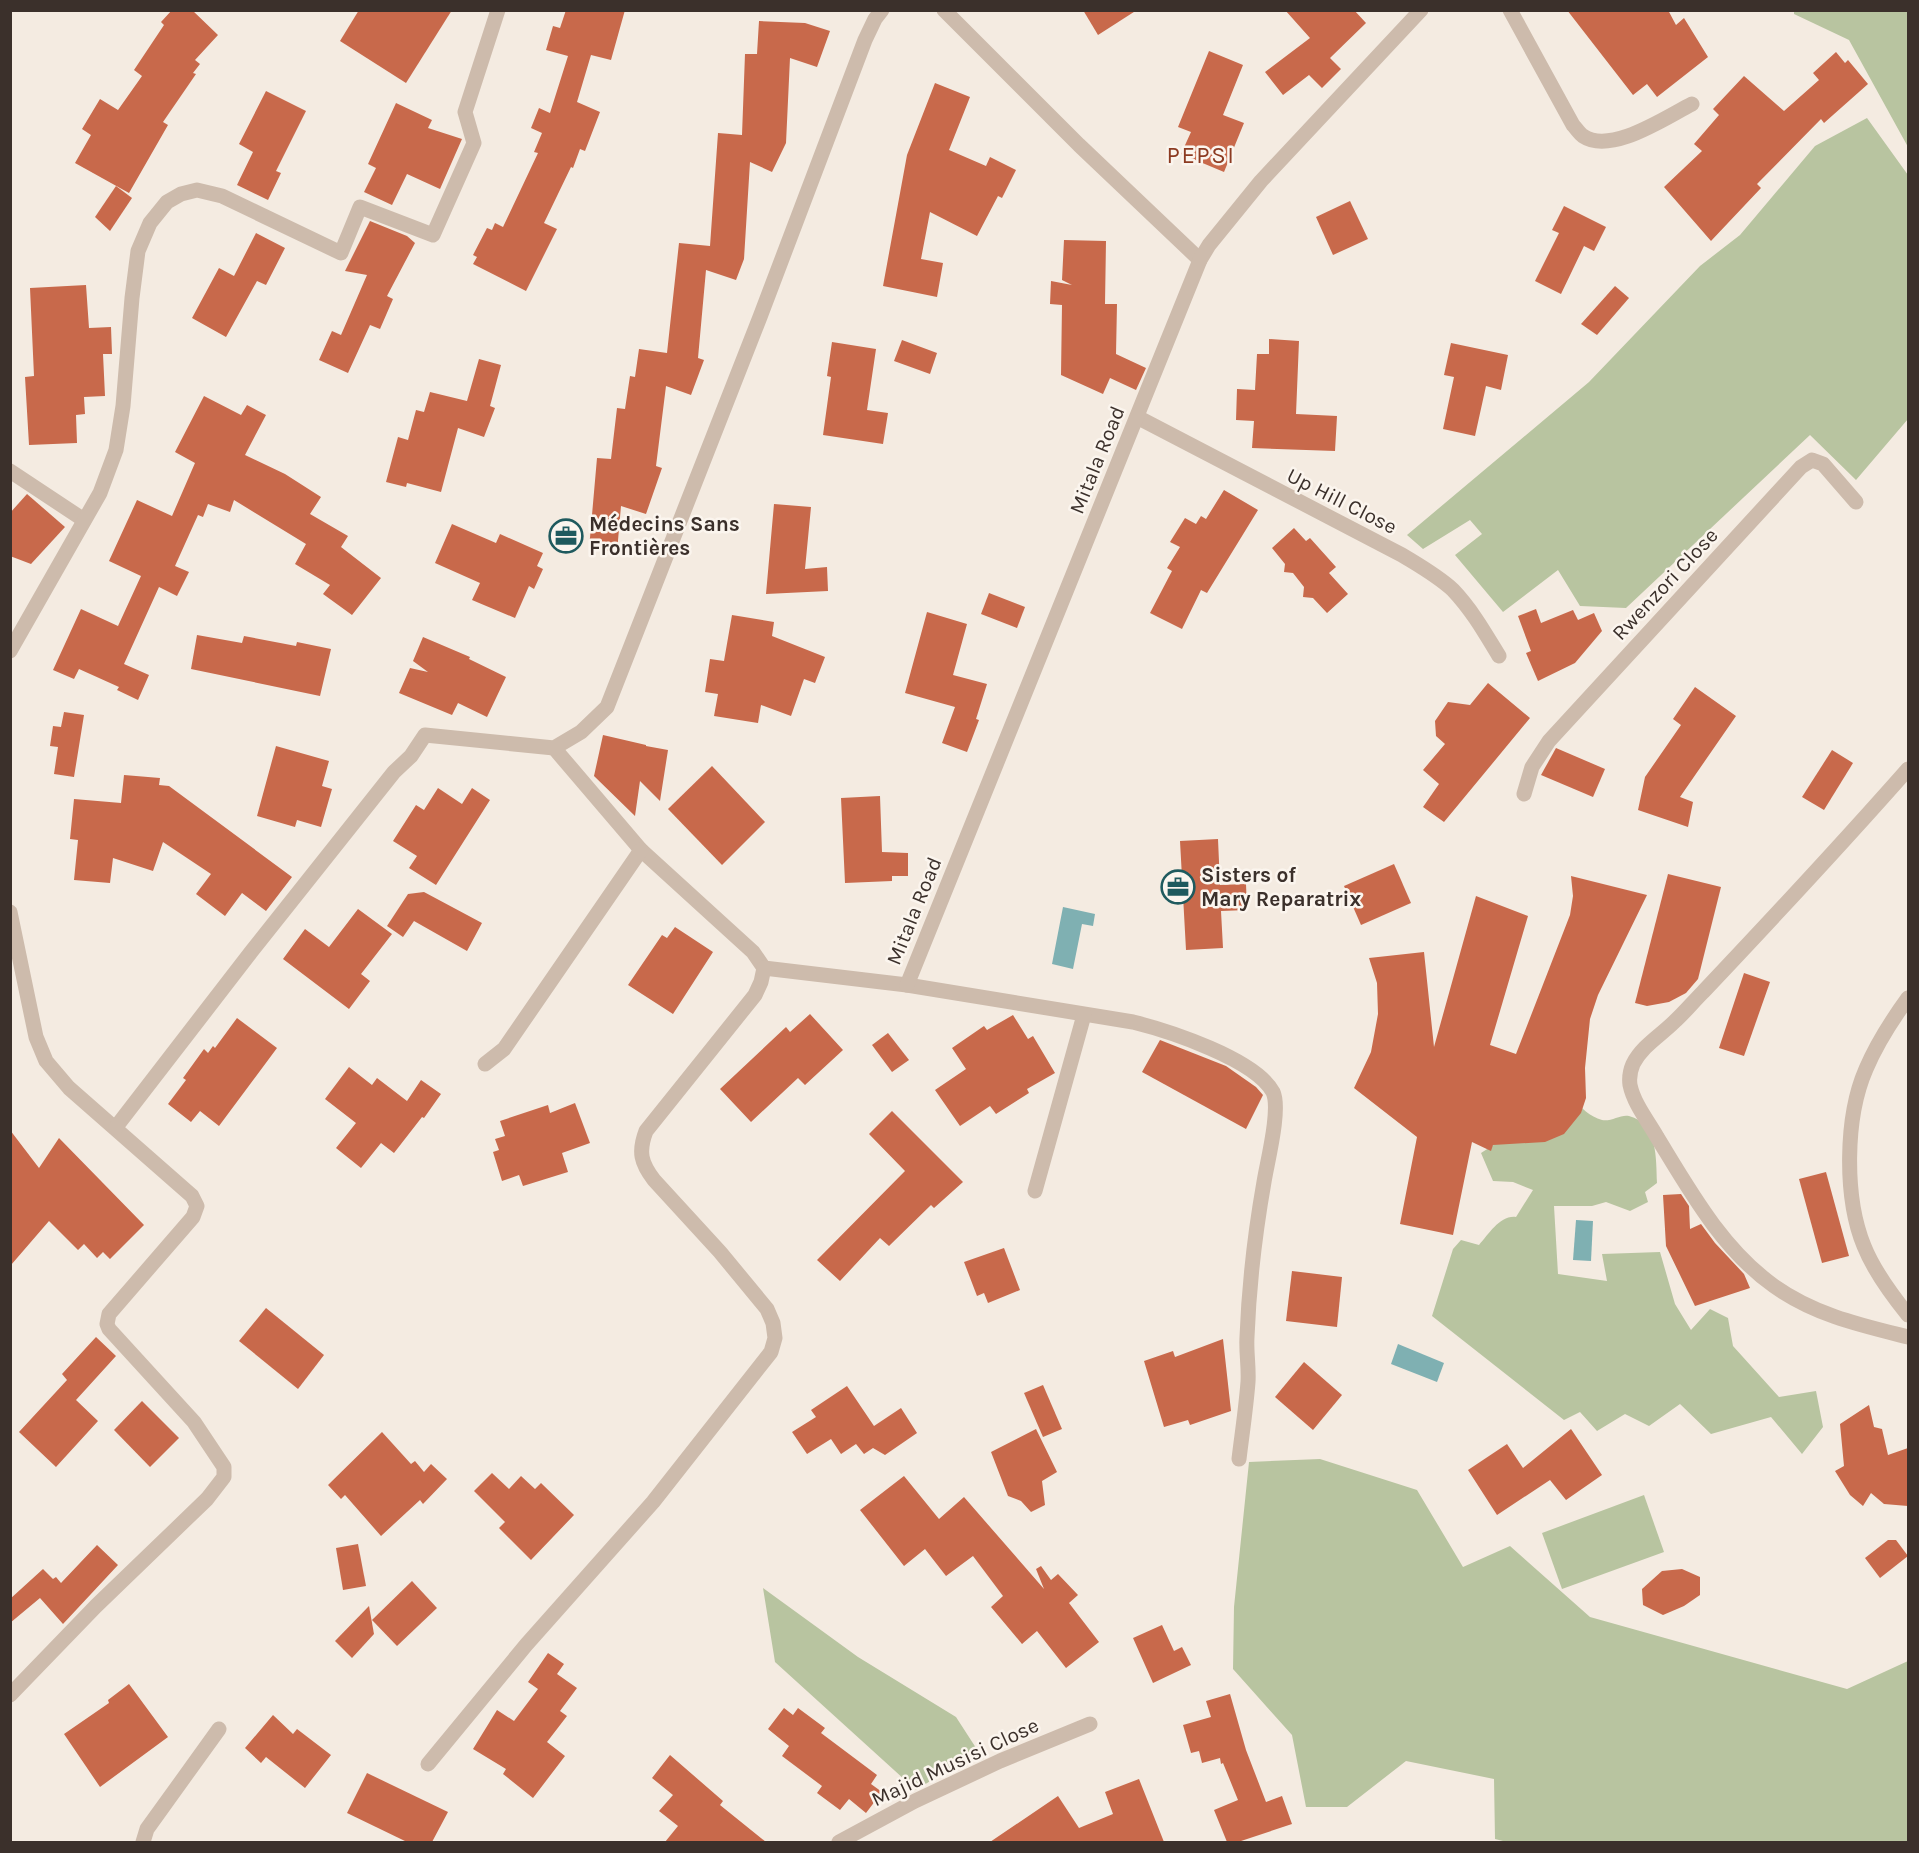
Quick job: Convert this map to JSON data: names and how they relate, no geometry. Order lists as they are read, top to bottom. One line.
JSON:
{"streets":{"street":["Mitala Road","Up Hill Close","Rwenzori Close","Majid Musisi Close"]},"crossings":[["Mitala Road","Up Hill Close"]],"districts":["PEPSI"],"places":{"office":["Médecins Sans Frontières","Sisters of Mary Reparatrix"]}}
